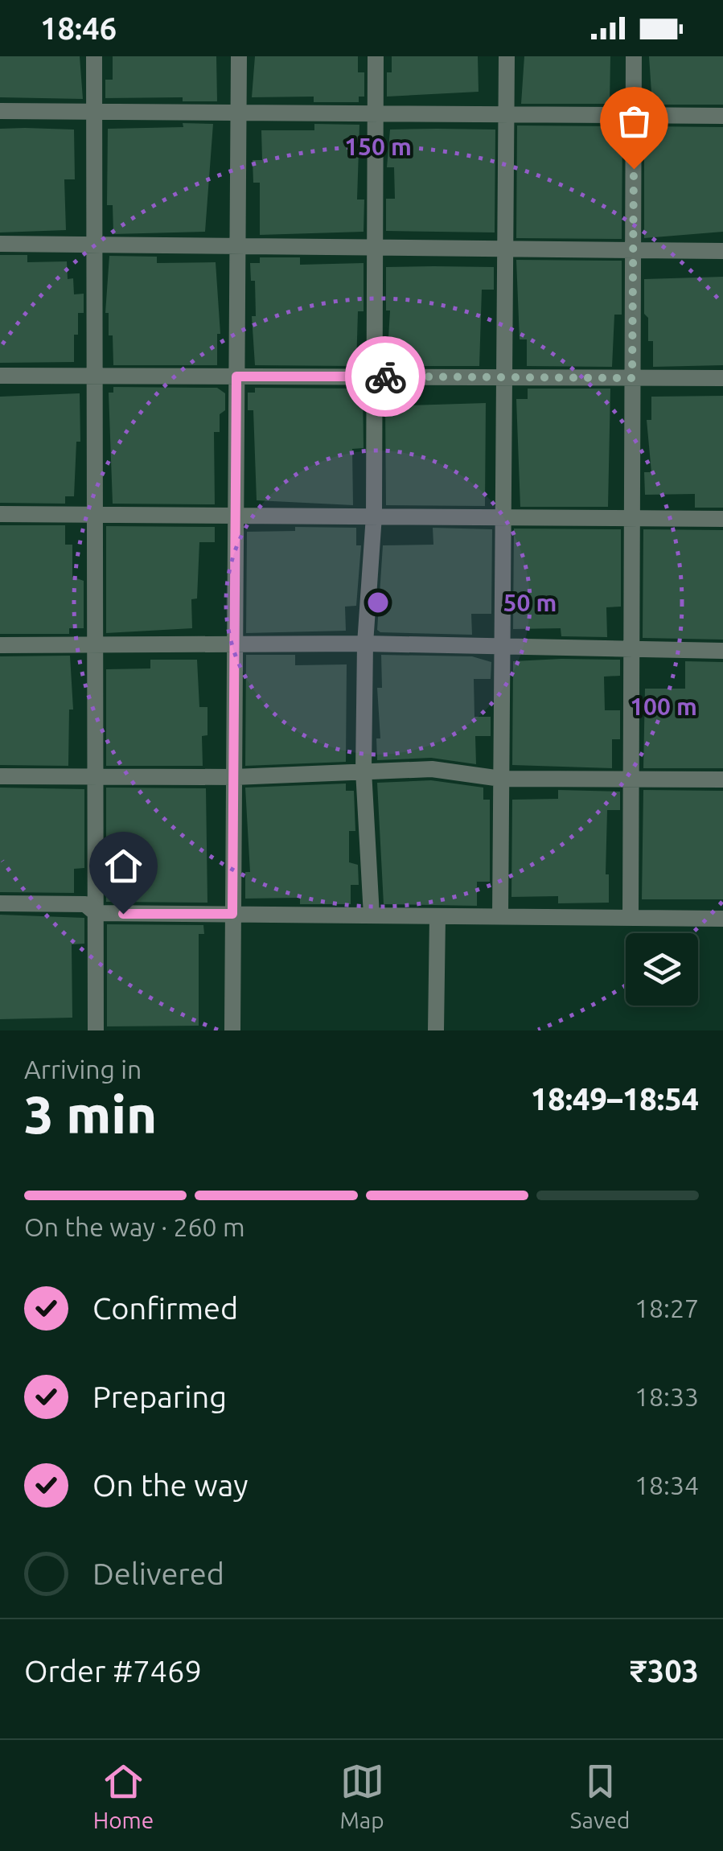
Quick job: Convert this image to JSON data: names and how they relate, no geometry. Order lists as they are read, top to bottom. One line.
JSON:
{"page":{"status":"18:46","heading":["3 min","Arriving in","18:49–18:54"],"panel":["Order #7469","₹303"],"bar":"On the way · 260 m","list":[["Confirmed","18:27"],["Preparing","18:33"],["On the way","18:34"],"Delivered"],"tabs":["Home","Map","Saved"]},"rings":["150 m","50 m","100 m"]}
